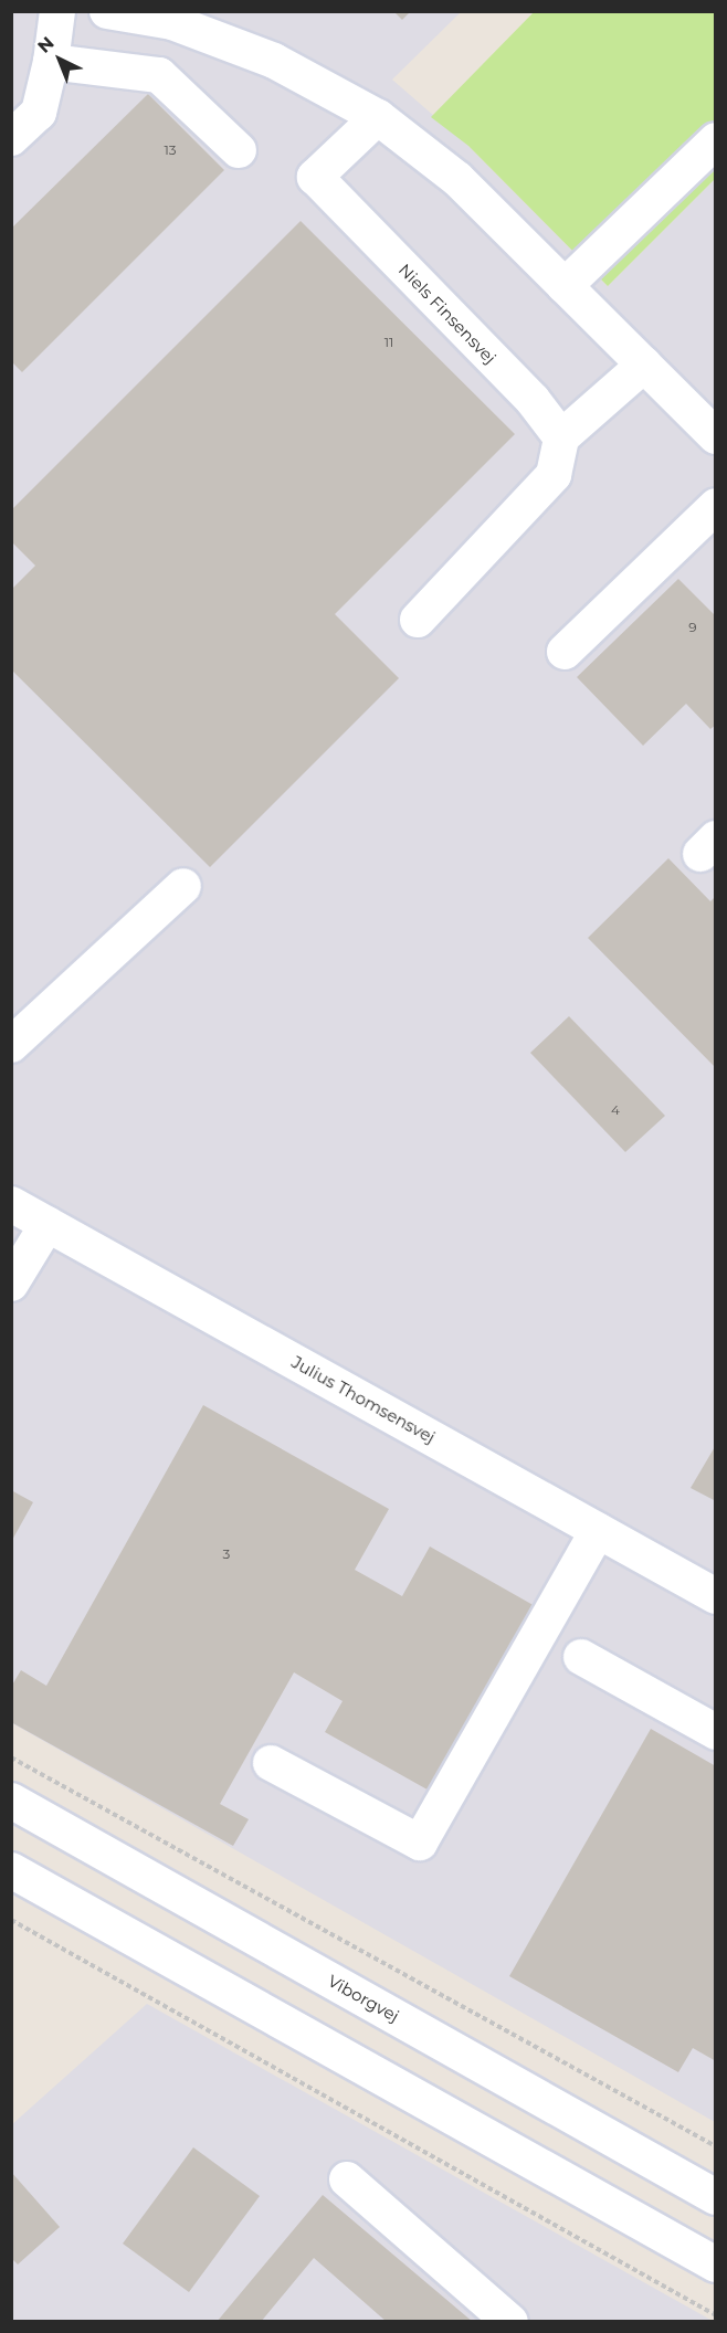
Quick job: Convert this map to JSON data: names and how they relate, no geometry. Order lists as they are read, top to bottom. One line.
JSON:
{"streets":{"street":["Niels Finsensvej","Julius Thomsensvej","Viborgvej"]},"house_numbers":["13","11","9","4","3"],"north":"top left"}
